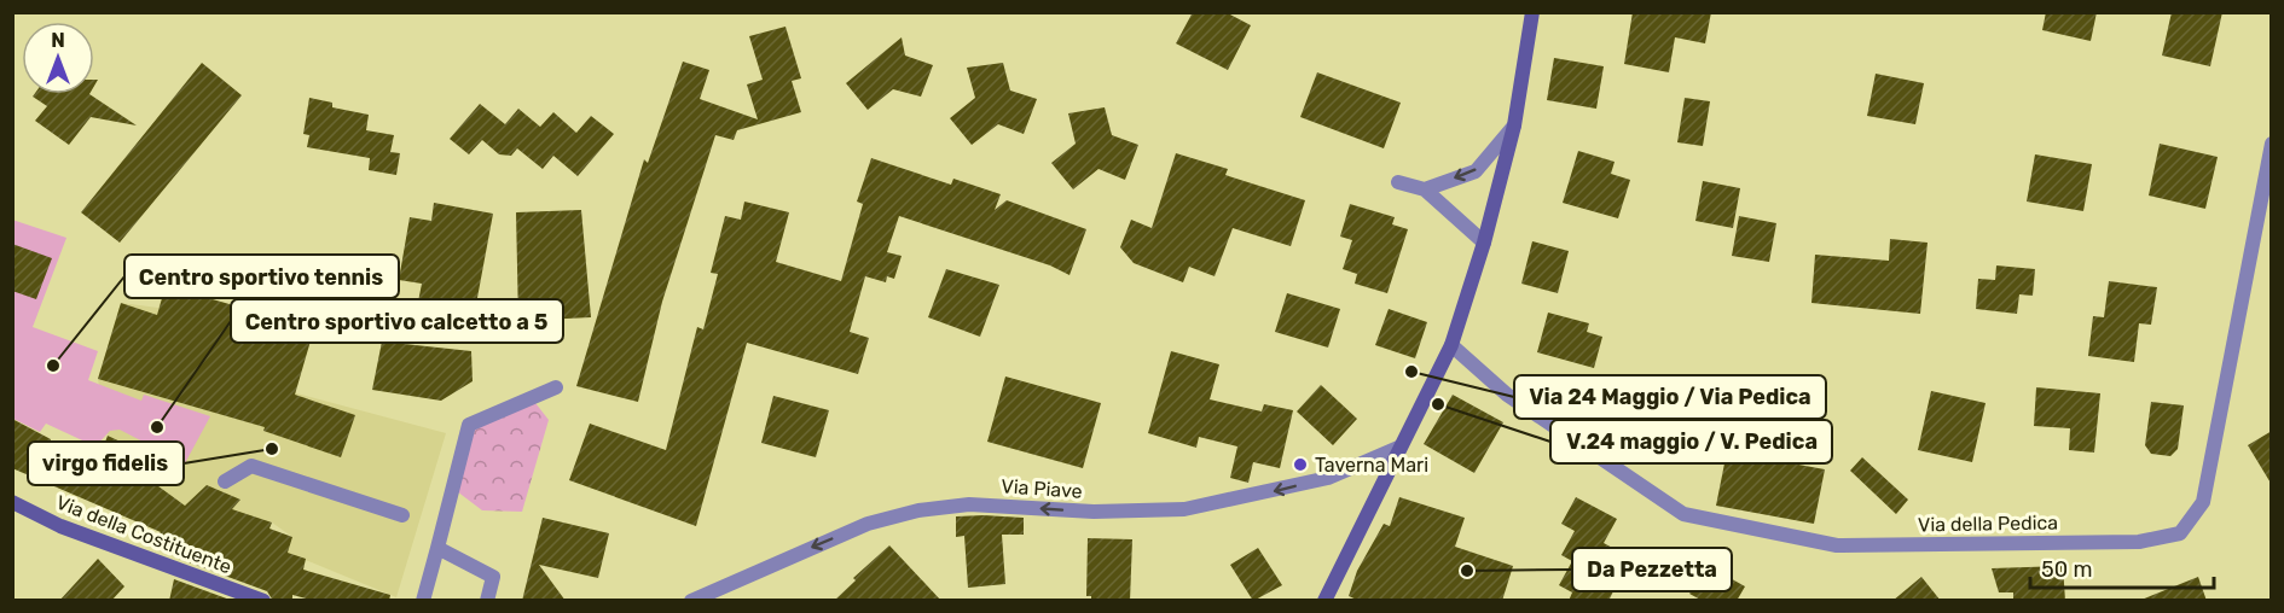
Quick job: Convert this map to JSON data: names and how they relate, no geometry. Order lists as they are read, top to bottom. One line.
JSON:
{"streets":{"main road":["Via della Costituente"],"street":["Via Piave","Via della Pedica"]},"one_way":["Via Piave"],"places":["Centro sportivo tennis","Via 24 Maggio / Via Pedica","V.24 maggio / V. Pedica","Centro sportivo calcetto a 5","virgo fidelis","Taverna Mari","Da Pezzetta"],"scale_bar":"50 m","north":"top"}
